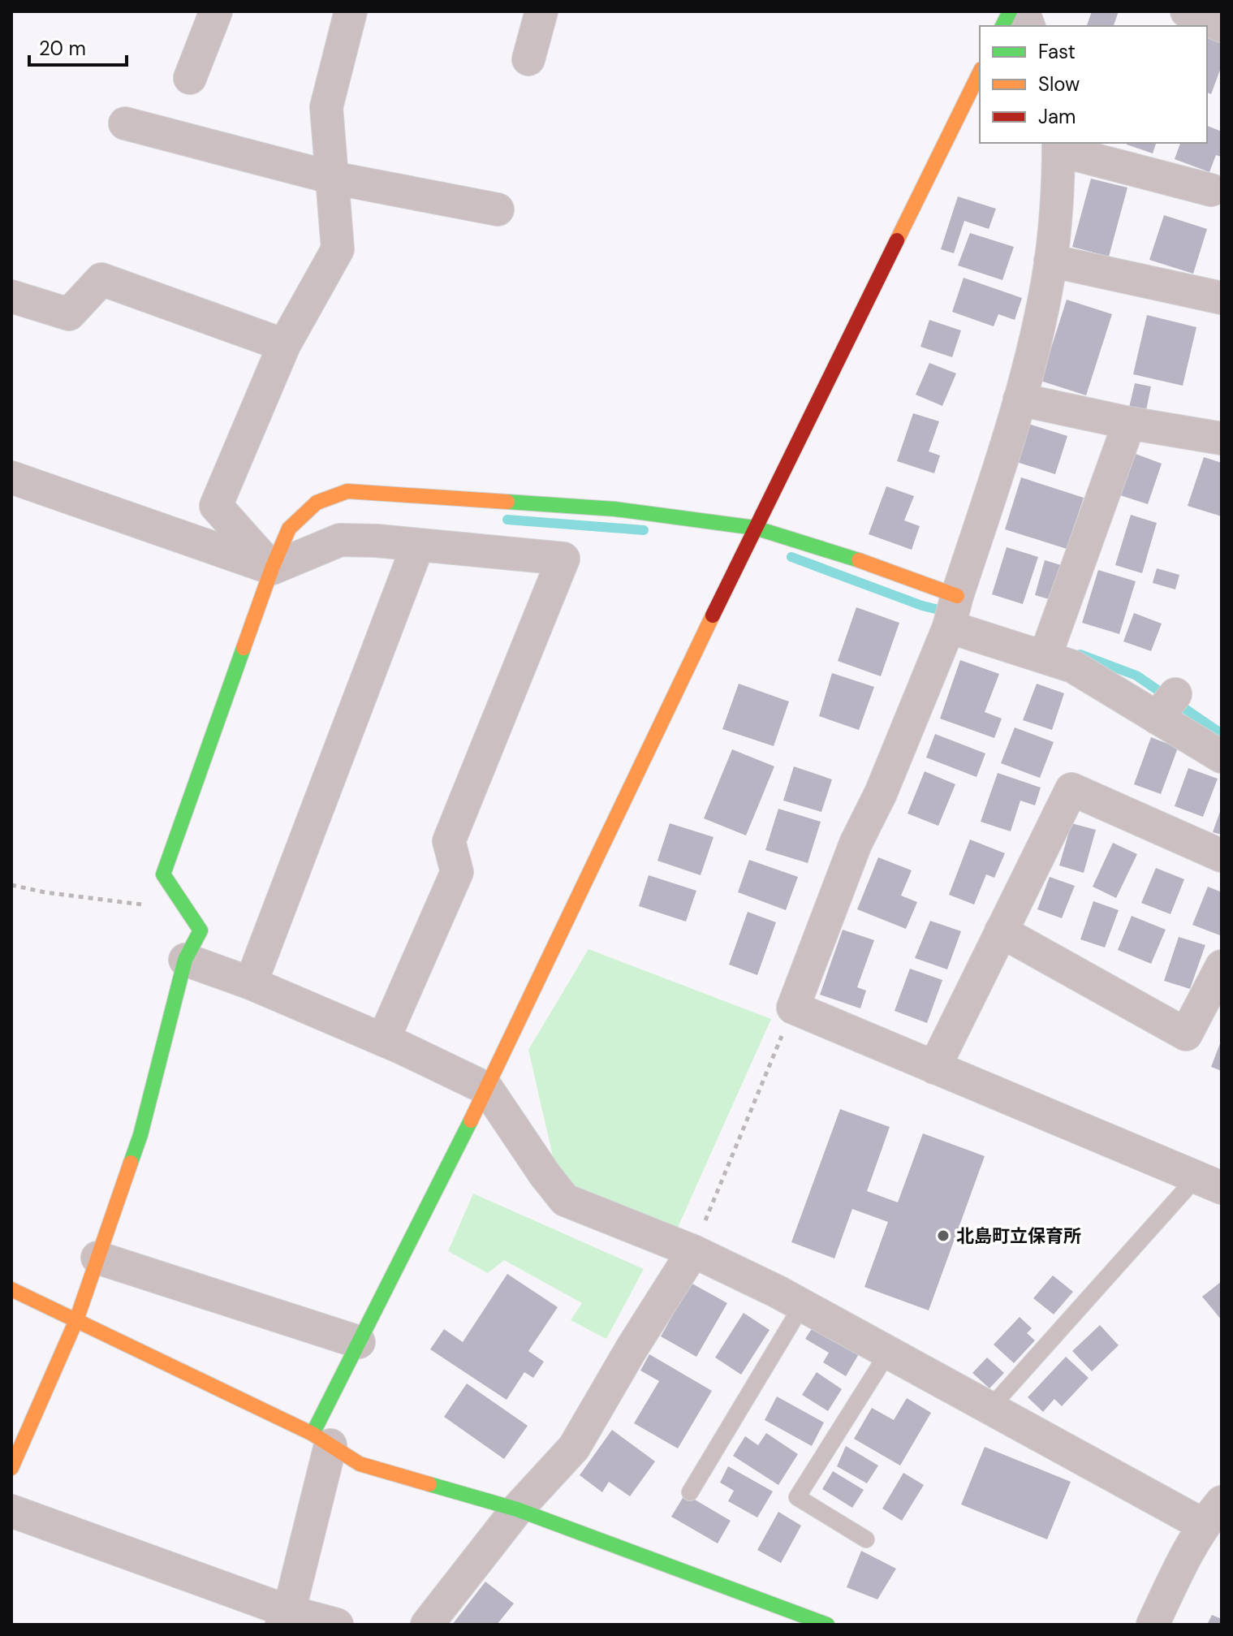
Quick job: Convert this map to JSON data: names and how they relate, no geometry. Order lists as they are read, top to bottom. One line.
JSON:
{"places":["北島町立保育所"],"legend":["Fast","Slow","Jam"],"scale_bar":"20 m"}
